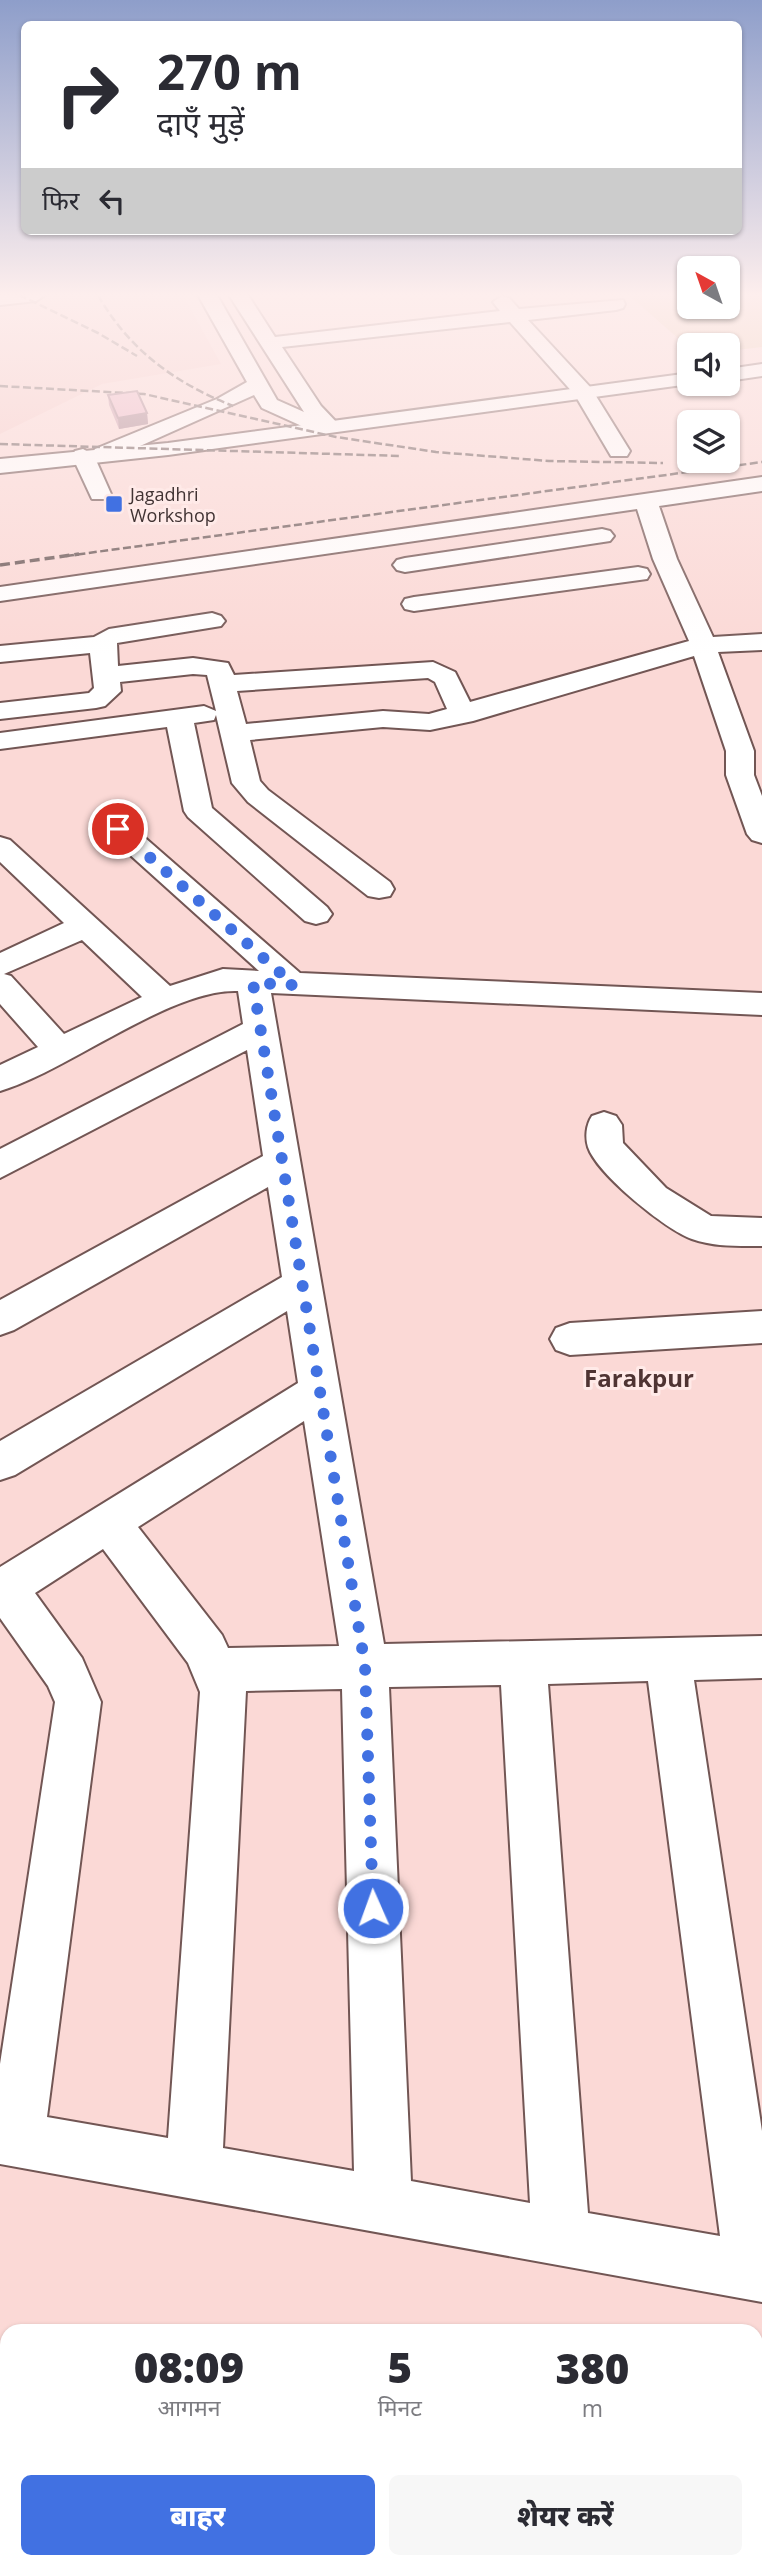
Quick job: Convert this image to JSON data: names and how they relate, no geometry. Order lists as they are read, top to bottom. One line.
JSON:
{"districts":["Farakpur"],"places":{"transit":["Jagadhri Workshop"]},"north":"top left","page":{"turn":["270 m","दाएँ मुड़ें"],"then":"फिर","eta":["08:09","आगमन","5","मिनट","380","m"],"buttons":["बाहर","शेयर करें"]}}
